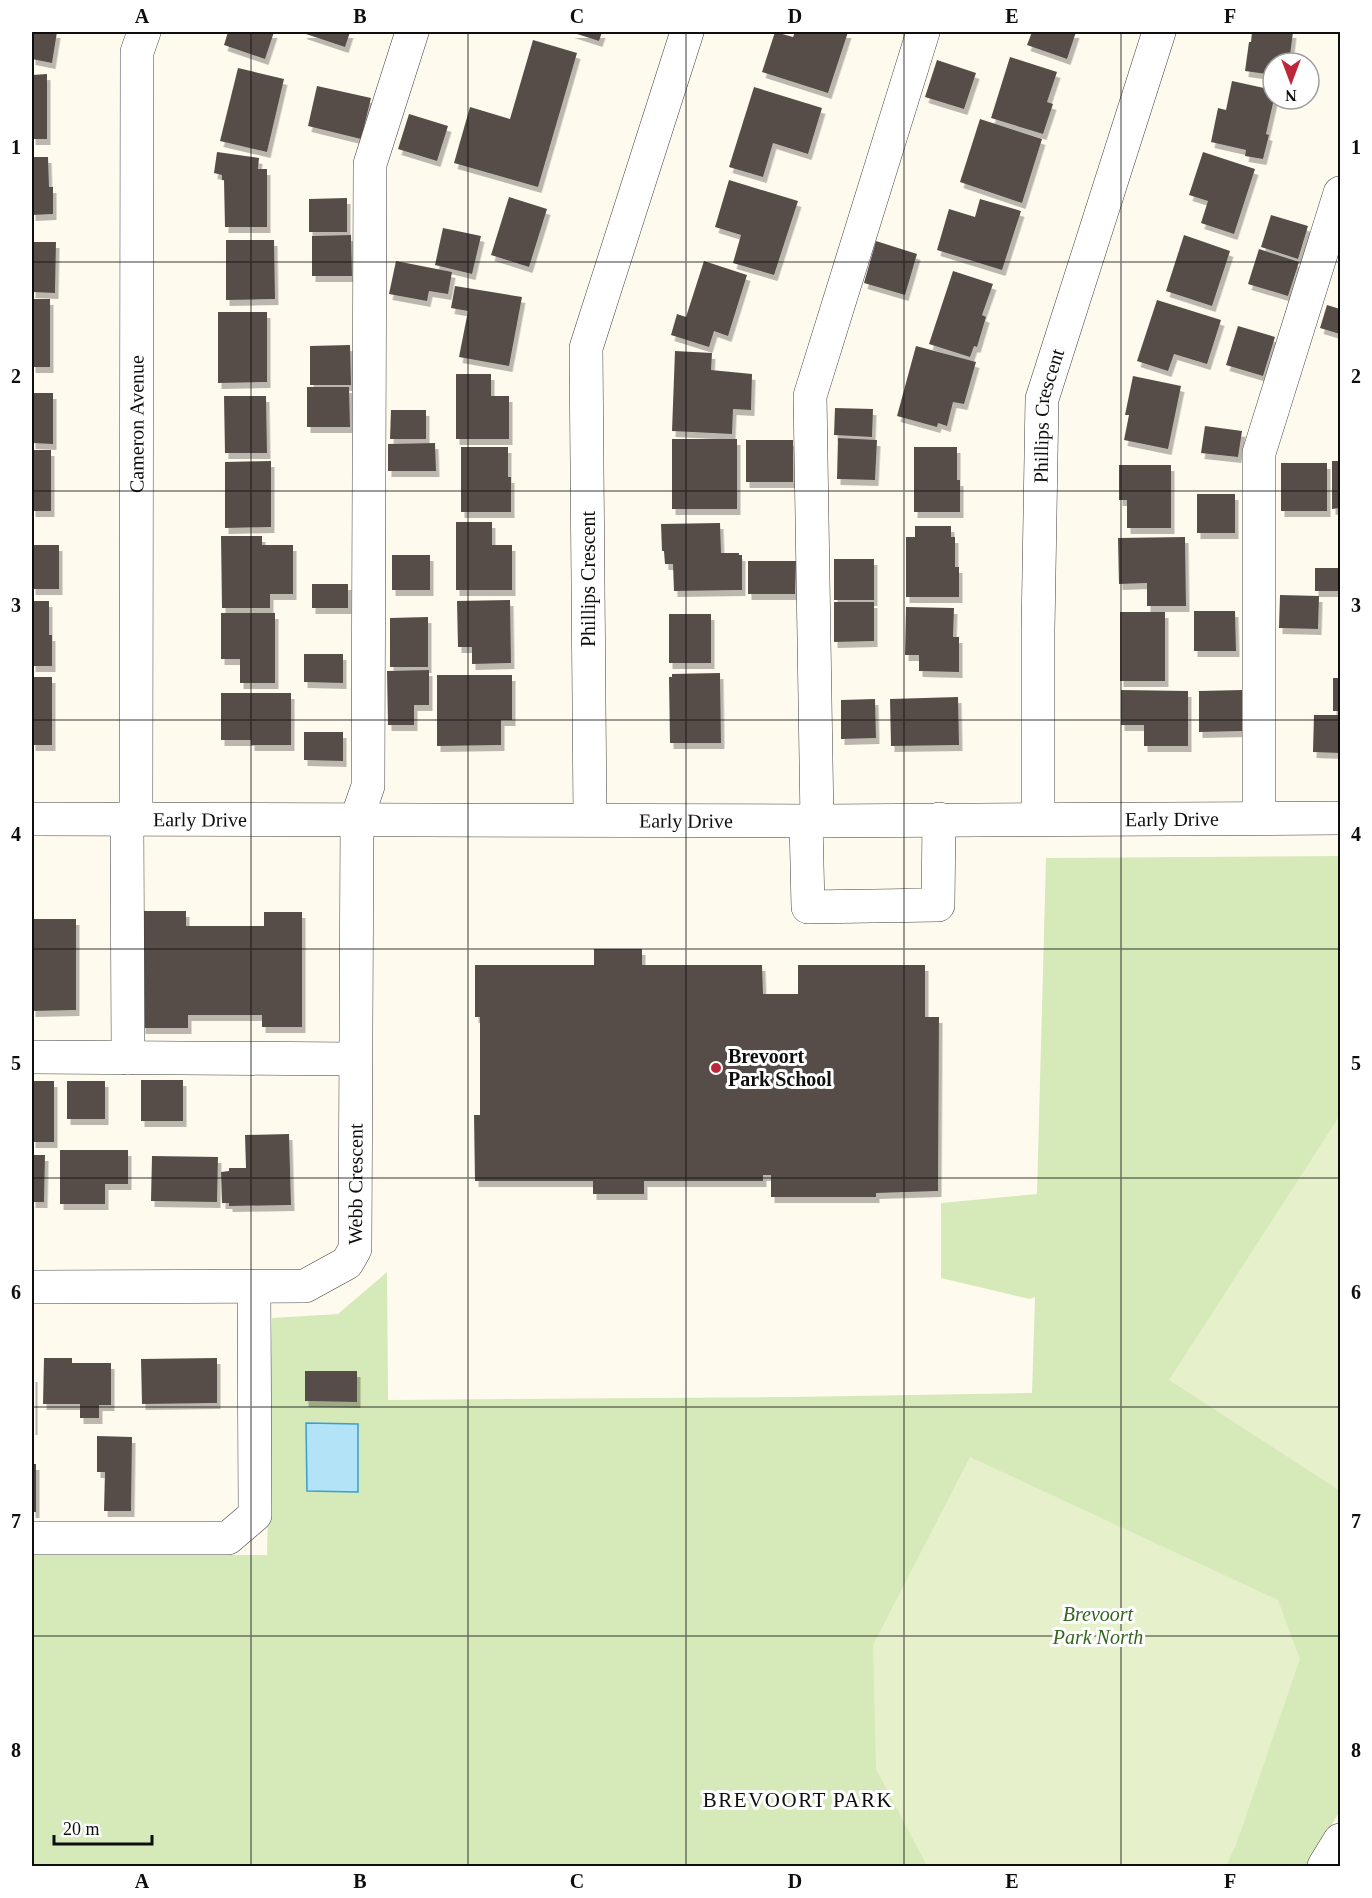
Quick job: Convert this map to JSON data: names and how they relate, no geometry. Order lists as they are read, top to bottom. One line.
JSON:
{"streets":{"street":["Phillips Crescent","Cameron Avenue","Early Drive","Webb Crescent"]},"crossings":[["Phillips Crescent","Early Drive"],["Cameron Avenue","Early Drive"],["Early Drive","Webb Crescent"]],"districts":["BREVOORT PARK"],"parks":["Brevoort Park North"],"places":["Brevoort Park School"],"scale_bar":"20 m","north":"bottom","grid":{"columns":["A","B","C","D","E","F"],"rows":["1","2","3","4","5","6","7","8"]}}
